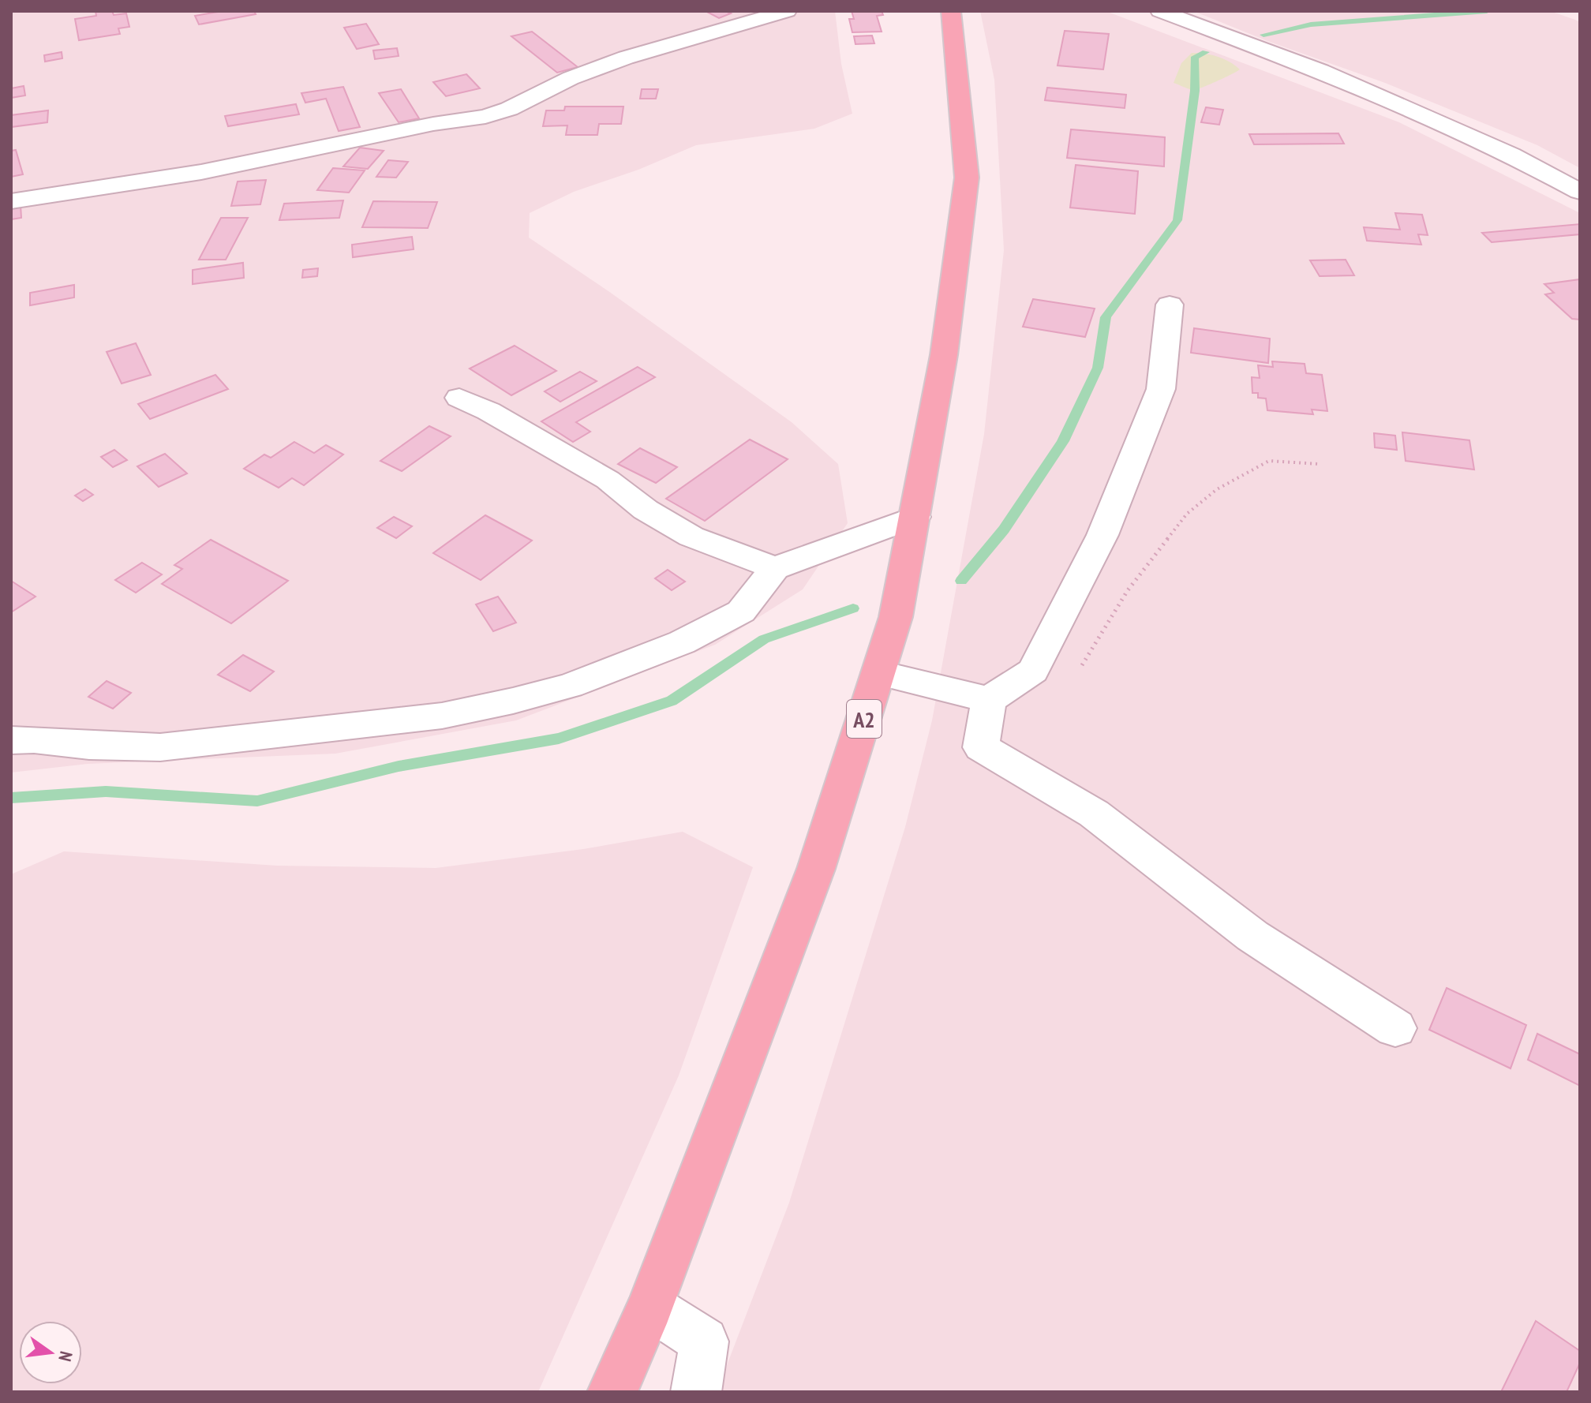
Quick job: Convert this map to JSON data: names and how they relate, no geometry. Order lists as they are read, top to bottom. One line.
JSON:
{"streets":{"main road":["A2"]},"north":"right"}
